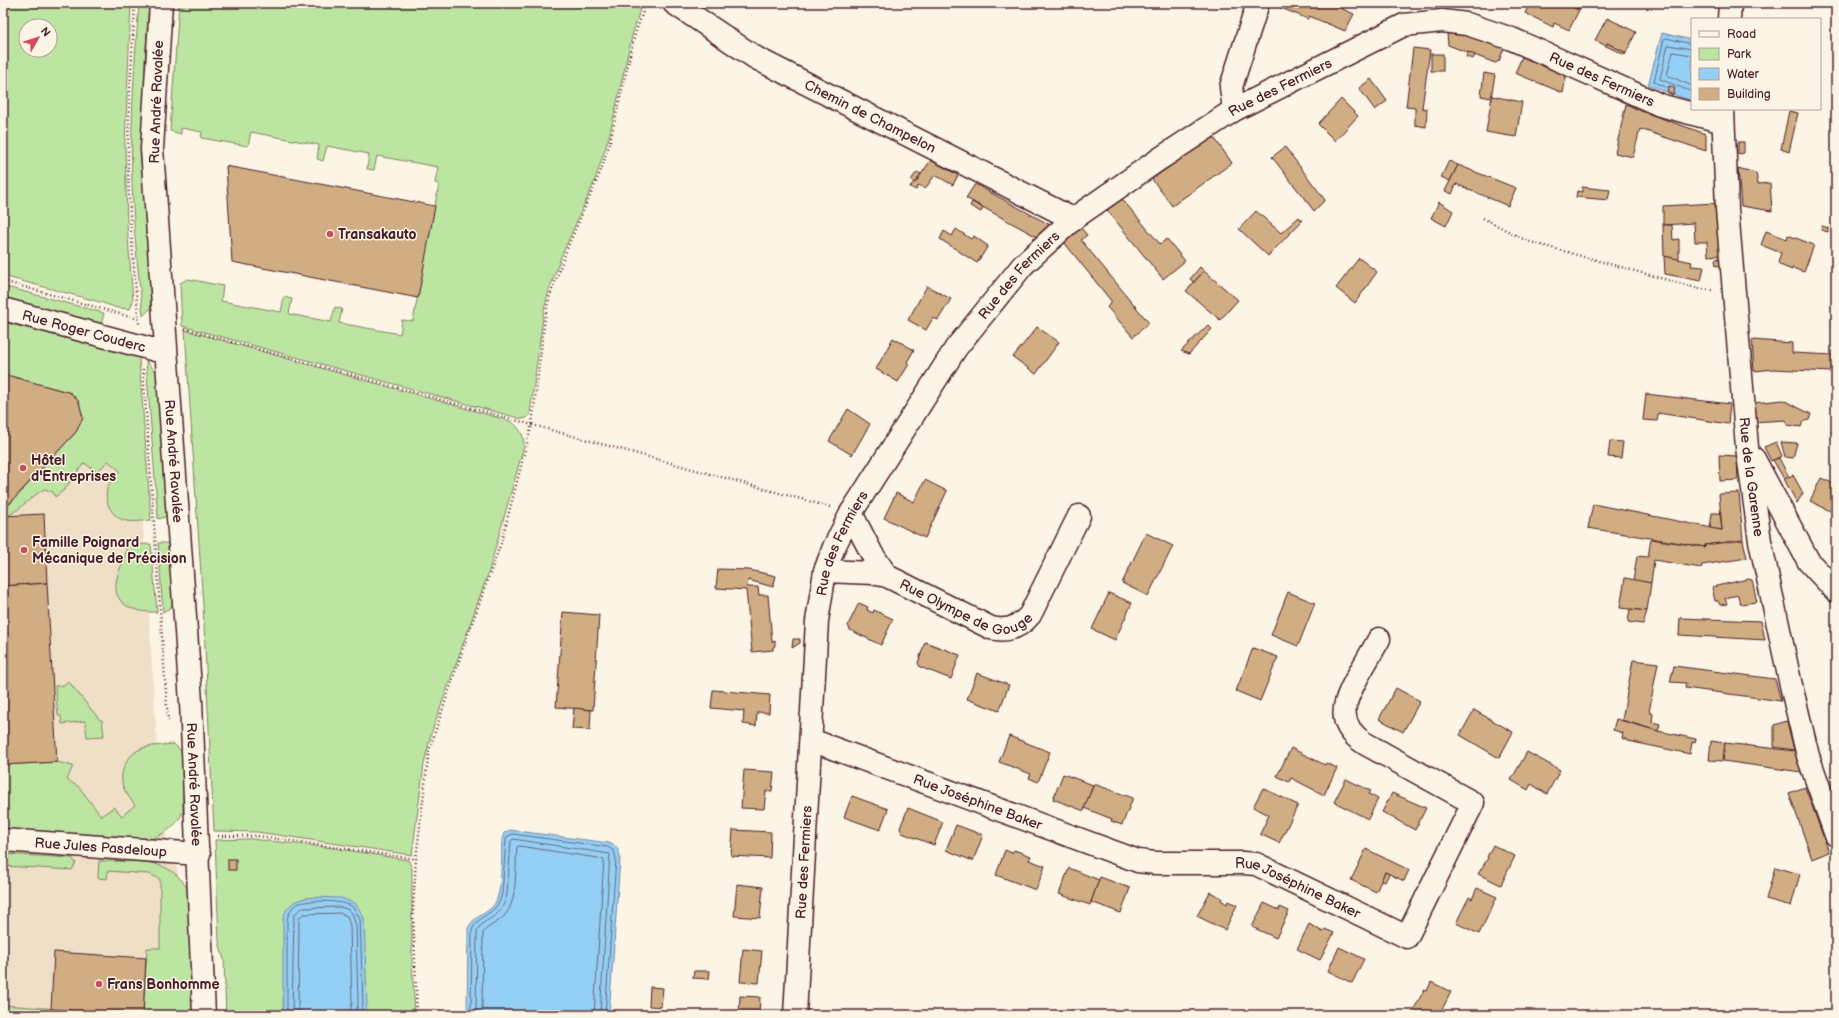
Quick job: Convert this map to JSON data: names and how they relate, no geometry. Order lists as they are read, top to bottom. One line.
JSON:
{"streets":{"street":["Rue des Fermiers","Rue André Ravalée","Chemin de Champelon","Rue Roger Couderc","Rue de la Garenne","Rue Olympe de Gouge","Rue Joséphine Baker","Rue Jules Pasdeloup"]},"crossings":[["Rue des Fermiers","Chemin de Champelon"],["Rue des Fermiers","Rue de la Garenne"],["Rue des Fermiers","Rue Olympe de Gouge"],["Rue des Fermiers","Rue Joséphine Baker"],["Rue André Ravalée","Rue Roger Couderc"],["Rue André Ravalée","Rue Jules Pasdeloup"]],"places":["Transakauto","Hôtel d'Entreprises","Famille Poignard Mécanique de Précision","Frans Bonhomme"],"legend":["Road","Park","Water","Building"],"north":"top right"}
